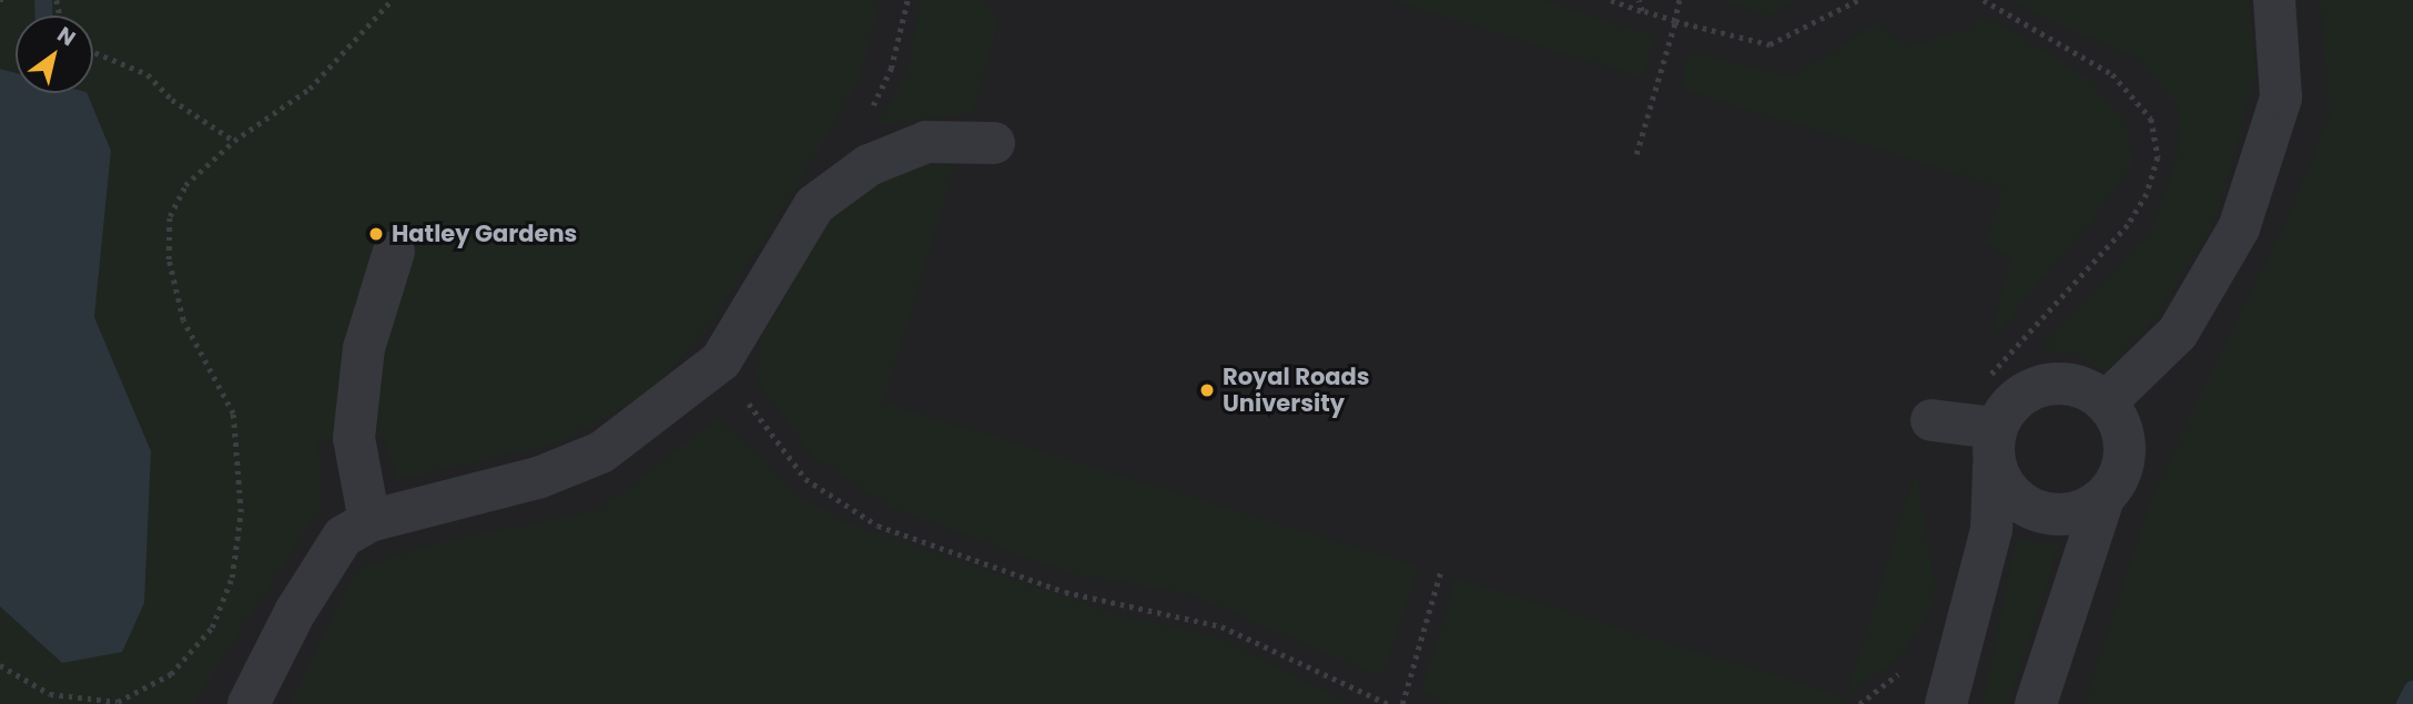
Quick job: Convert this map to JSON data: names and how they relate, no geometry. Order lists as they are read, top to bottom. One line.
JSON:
{"places":["Hatley Gardens","Royal Roads University"],"north":"top right"}
